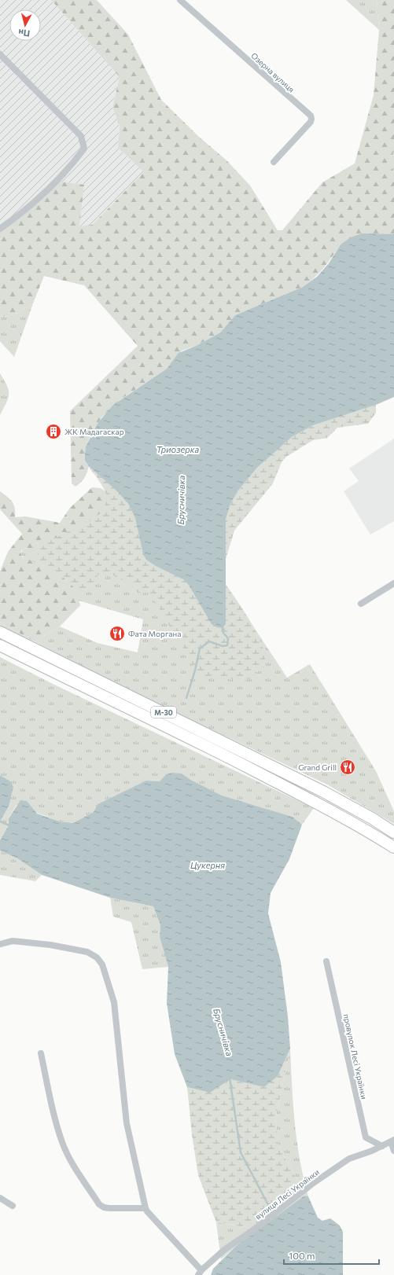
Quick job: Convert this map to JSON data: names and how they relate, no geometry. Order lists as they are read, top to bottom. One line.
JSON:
{"streets":{"highway":["М-30"],"street":["Озерна вулиця","провулок Лесі Українки","вулиця Лесі Українки"]},"crossings":[["провулок Лесі Українки","вулиця Лесі Українки"]],"water":["Триозерка","Брусничівка","Цукерня"],"places":{"building":["ЖК Мадагаскар"],"restaurant":["Фата Моргана","Grand Grill"]},"scale_bar":"100 m","north":"bottom"}
